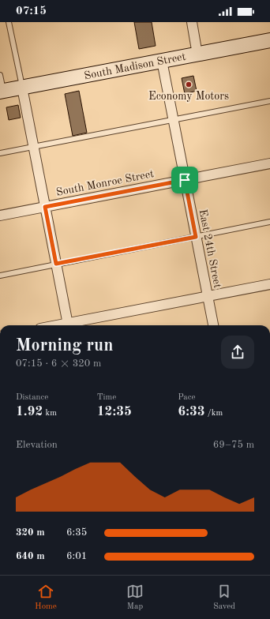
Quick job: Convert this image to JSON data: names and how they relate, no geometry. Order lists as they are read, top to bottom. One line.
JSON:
{"streets":{"main road":["South Madison Street"],"street":["South Monroe Street","East 24th Street"]},"crossings":[["South Madison Street","East 24th Street"],["South Monroe Street","East 24th Street"]],"places":["Economy Motors"],"page":{"status":"07:15","heading":["Morning run","07:15 · 6 × 320 m"],"stats":[["Distance","1.92 km"],["Time","12:35"],["Pace","6:33 /km"]],"chart":["Elevation","69–75 m"],"list":[{"name":"320 m","note":"6:35"},{"name":"640 m","note":"6:01"}],"tabs":["Home","Map","Saved"]}}
